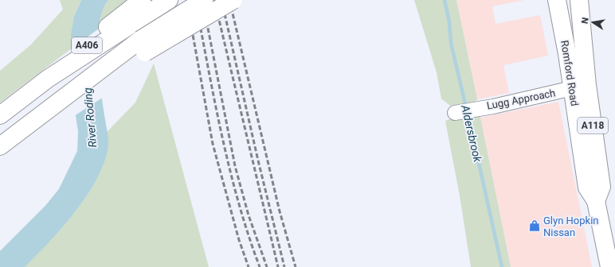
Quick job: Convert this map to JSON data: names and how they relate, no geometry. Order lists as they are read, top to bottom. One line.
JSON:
{"streets":{"main road":["A406","Romford Road","A118"],"street":["Lugg Approach"]},"crossings":[["Romford Road","Lugg Approach"]],"water":["River Roding","Aldersbrook"],"places":{"shop":["Glyn Hopkin Nissan"]},"north":"left"}
